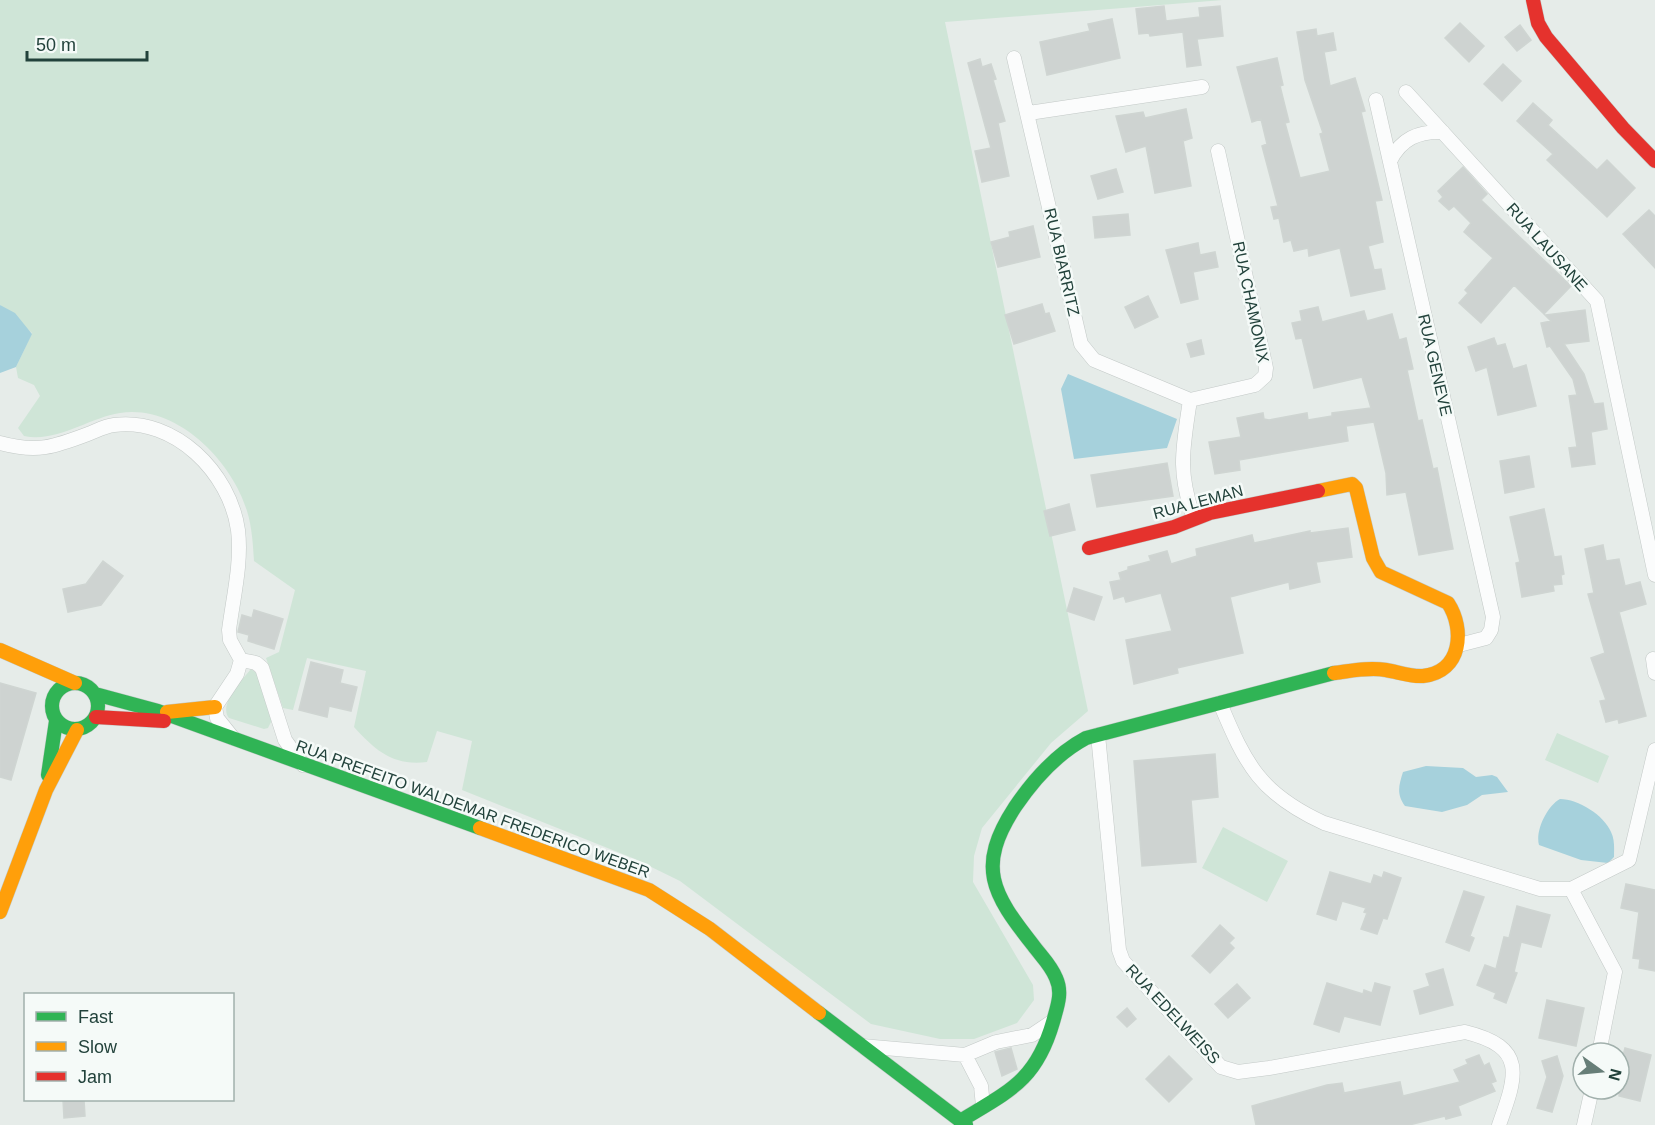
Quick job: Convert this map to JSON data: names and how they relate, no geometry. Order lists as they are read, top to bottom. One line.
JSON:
{"streets":{"street":["RUA LAUSANE","RUA BIARRITZ","RUA CHAMONIX","RUA GENEVE","RUA LEMAN","RUA PREFEITO WALDEMAR FREDERICO WEBER","RUA EDELWEISS"]},"crossings":[["RUA BIARRITZ","RUA CHAMONIX"],["RUA GENEVE","RUA LEMAN"]],"legend":["Fast","Slow","Jam"],"scale_bar":"50 m","north":"right"}
